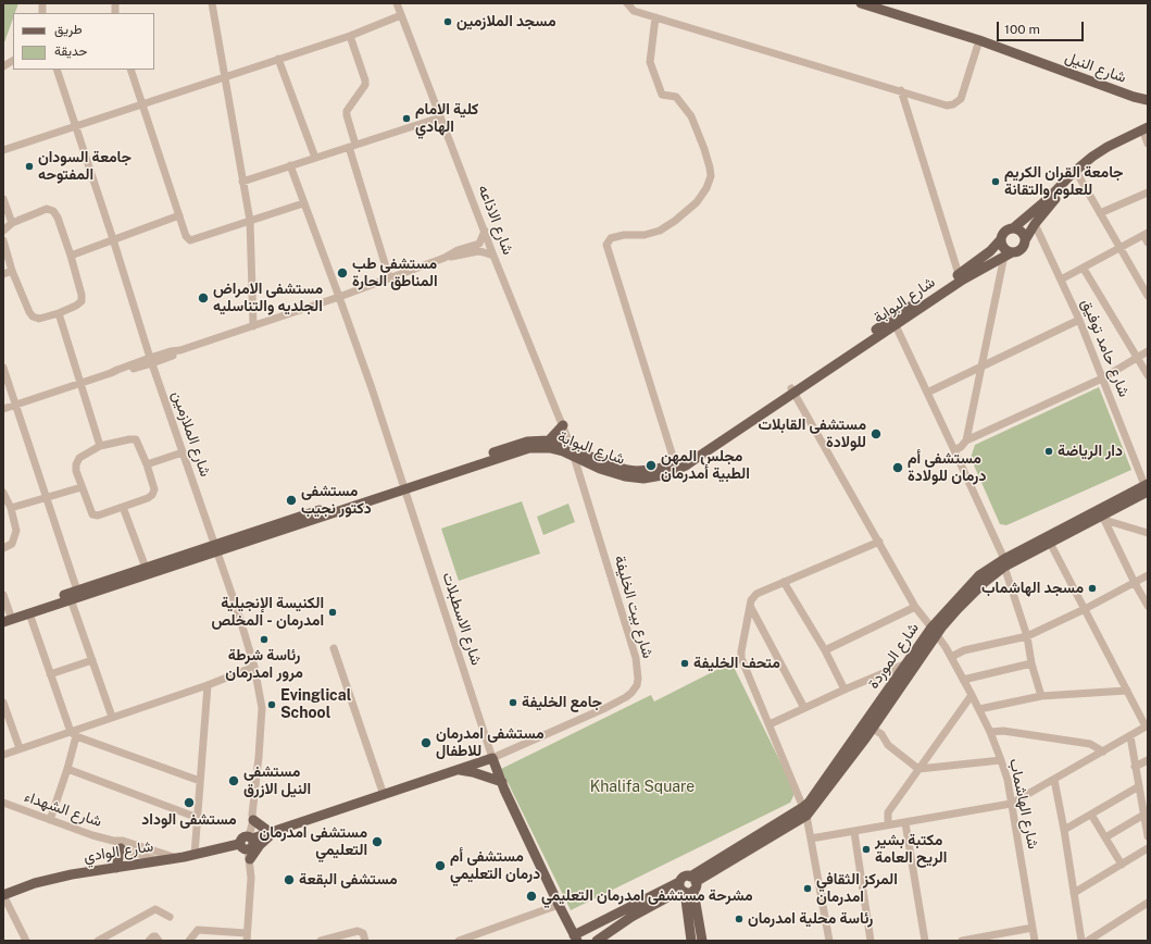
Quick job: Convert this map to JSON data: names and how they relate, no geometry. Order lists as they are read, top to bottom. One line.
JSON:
{"streets":{"main road":["شارع النيل","شارع البوابة","شارع الموردة","شارع الوادي"],"street":["شارع الاذاعه","شارع حامد توفيق","شارع الملازمين","شارع بيت الخليفة","شارع الاسطبلات","شارع الهاشماب","شارع الشهداء"]},"crossings":[["شارع الاذاعه","شارع البوابة"],["شارع الاذاعه","شارع بيت الخليفة"],["شارع البوابة","شارع الملازمين"],["شارع البوابة","شارع بيت الخليفة"],["شارع البوابة","شارع الاسطبلات"],["شارع البوابة","شارع الهاشماب"],["شارع حامد توفيق","شارع الموردة"],["شارع الملازمين","شارع الوادي"],["شارع بيت الخليفة","شارع الاسطبلات"],["شارع بيت الخليفة","شارع الوادي"],["شارع الاسطبلات","شارع الوادي"],["شارع الموردة","شارع الهاشماب"],["شارع الشهداء","شارع الوادي"]],"parks":["Khalifa Square"],"places":["مسجد الملازمين","كلية الامام الهادي","جامعة السودان المفتوحه","جامعة القران الكريم للعلوم والتقانة","مستشفى طب المناطق الحارة","مستشفى الامراض الجلديه والتناسليه","مستشفى القابلات للولادة","دار الرياضة","مجلس المهن الطبية أمدرمان","مستشفى أم درمان للولادة","مستشفى دكتور نجيب","مسجد الهاشماب","الكنيسة الإنجيلية امدرمان - المخلص","رئاسة شرطة مرور امدرمان","متحف الخليفة","جامع الخليفة","Evinglical School","مستشفى امدرمان للاطفال","مستشفى النيل الازرق","مستشفى الوداد","مستشفى امدرمان التعليمي","مكتبة بشير الريح العامة","مستشفى أم درمان التعليمي","مستشفى البقعة","المركز الثقافي امدرمان","مشرحة مستشفى امدرمان التعليمي","رئاسة محلية امدرمان"],"legend":["طريق","حديقة"],"scale_bar":"100 m"}
